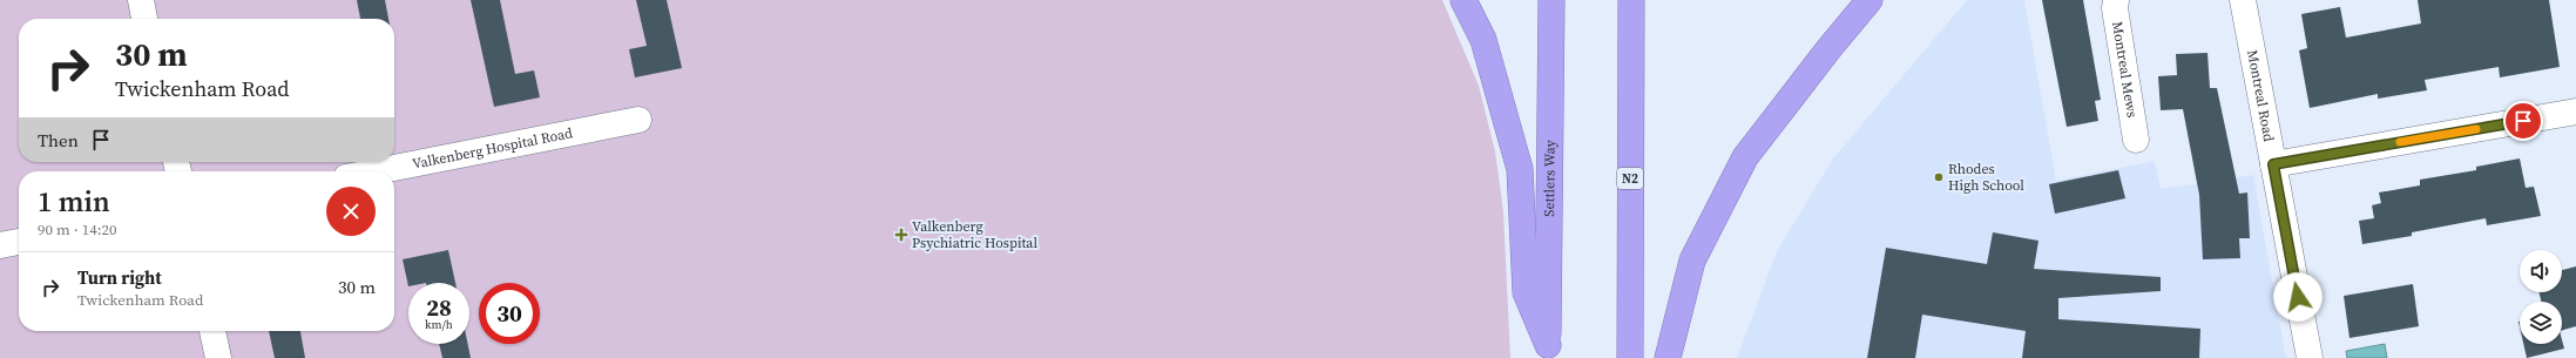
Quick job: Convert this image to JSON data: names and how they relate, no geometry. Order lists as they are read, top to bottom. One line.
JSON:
{"streets":{"highway":["Settlers Way","N2"],"street":["Montreal Mews","Montreal Road","Valkenberg Hospital Road"]},"places":{"other":["Rhodes High School"],"health":["Valkenberg Psychiatric Hospital"]},"page":{"turn":["30 m","Twickenham Road"],"then":"Then","heading":["1 min","90 m · 14:20"],"list":[{"name":"Turn right","note":"Twickenham Road","value":"30 m"}],"speed":"28 km/h","limit":"30"}}
